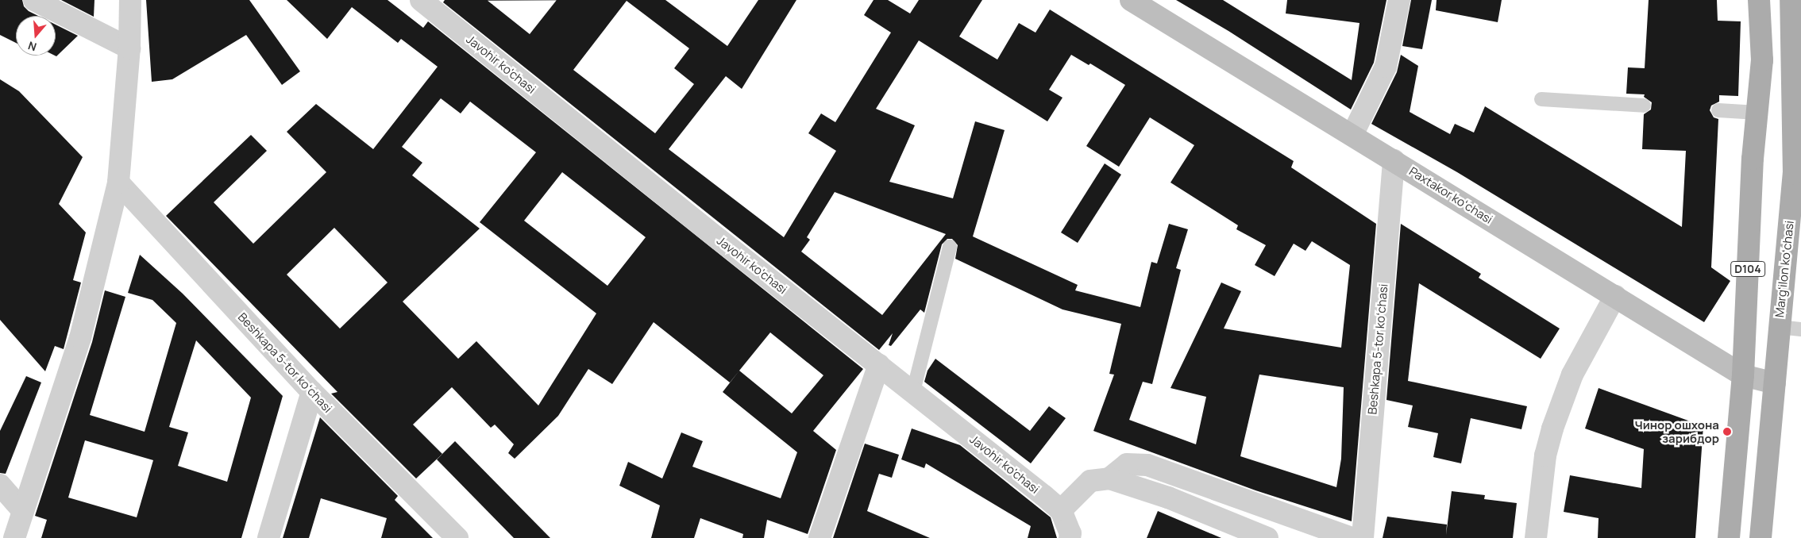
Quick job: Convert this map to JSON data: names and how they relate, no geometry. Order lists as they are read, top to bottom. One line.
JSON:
{"streets":{"main road":["Paxtakor koʻchasi","D104","Margʻilon koʻchasi"],"street":["Javohir ko'chasi","Beshkapa 5-tor koʻchasi"]},"crossings":[["Paxtakor koʻchasi","D104"],["Paxtakor koʻchasi","Margʻilon koʻchasi"],["Paxtakor koʻchasi","Beshkapa 5-tor koʻchasi"]],"places":["Чинор ошхона зарибдор"],"north":"bottom"}
